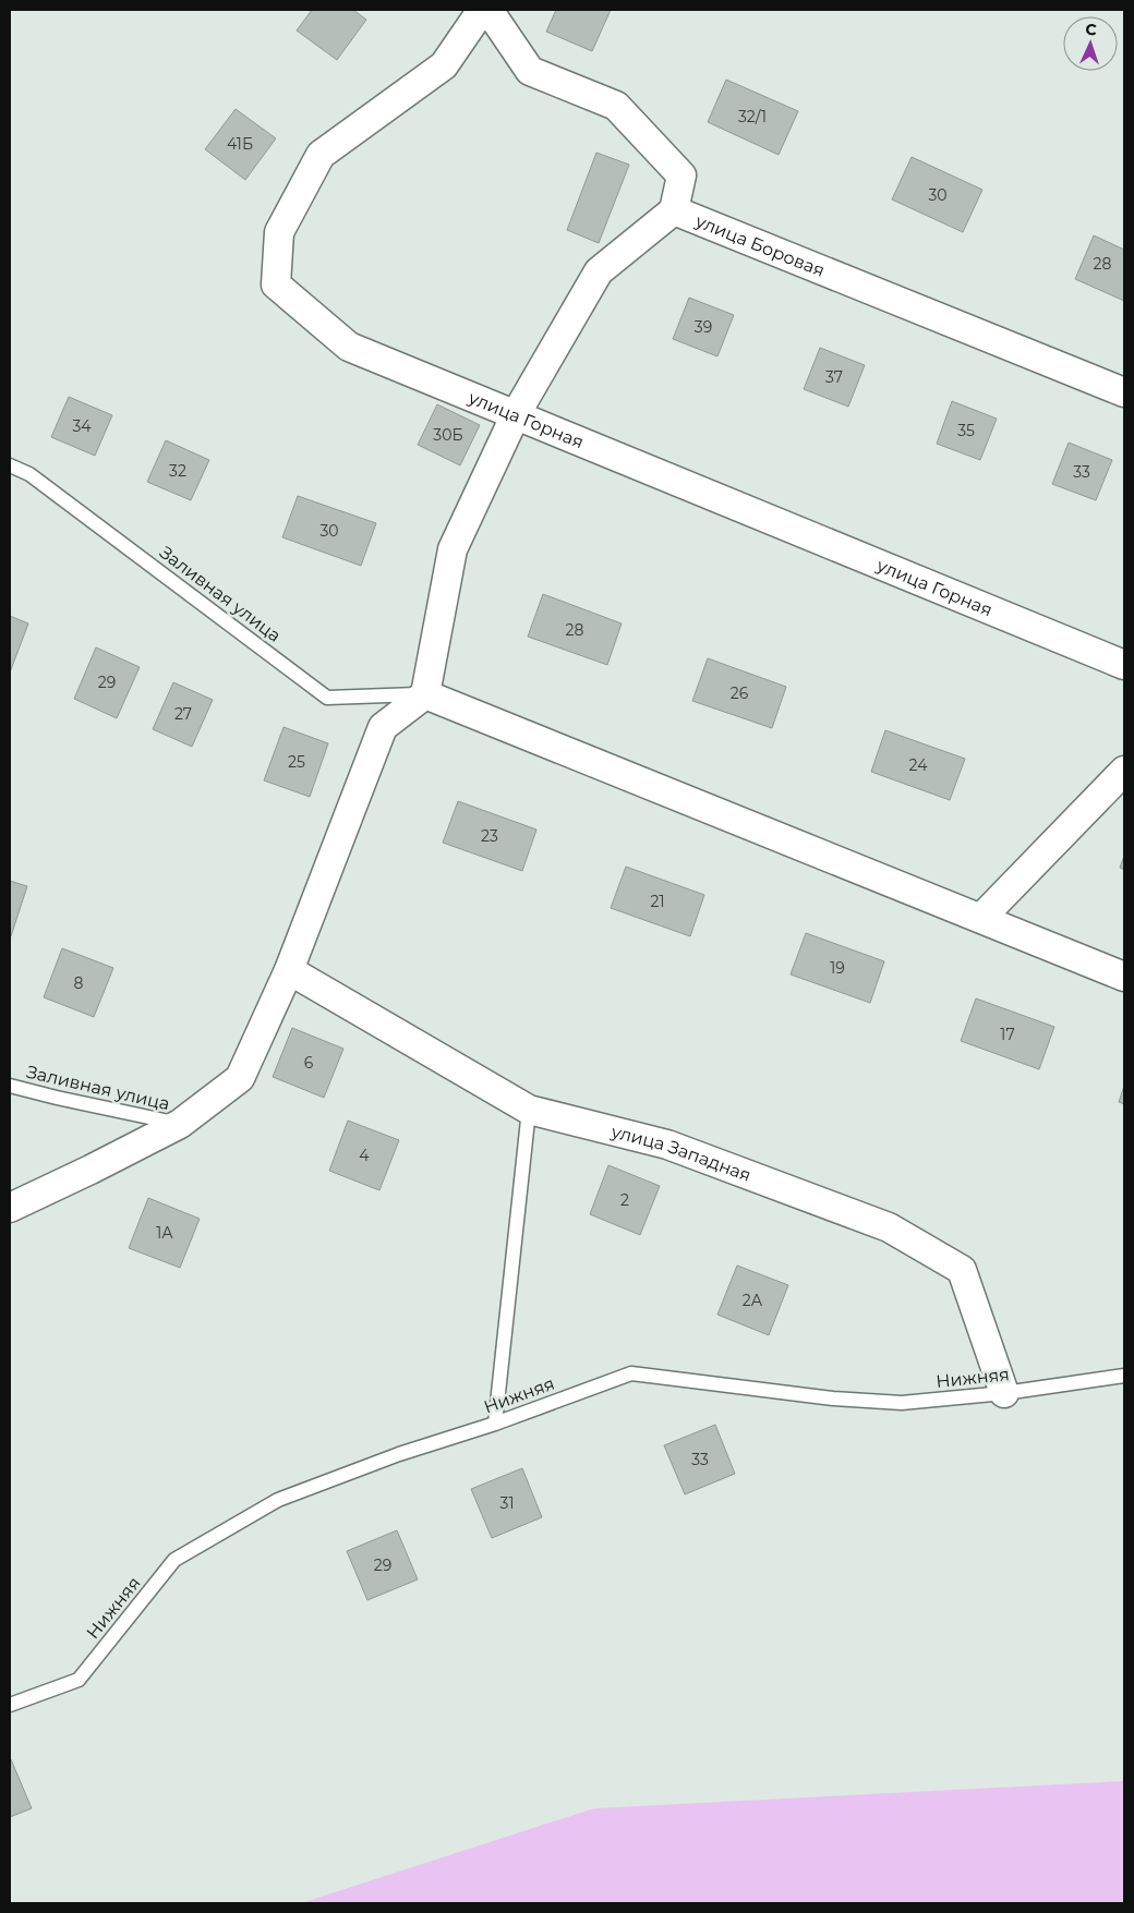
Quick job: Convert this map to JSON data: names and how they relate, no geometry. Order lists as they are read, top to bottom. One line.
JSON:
{"streets":{"street":["улица Боровая","улица Горная","улица Западная"],"lane":["Заливная улица","Нижняя"]},"crossings":[["улица Западная","Нижняя"]],"house_numbers":["32/1","41Б","30","28","39","37","34","35","30Б","32","33","30","28","29","26","27","25","24","23","21","19","8","17","6","4","2","1А","2А","33","31","29"],"north":"top"}
